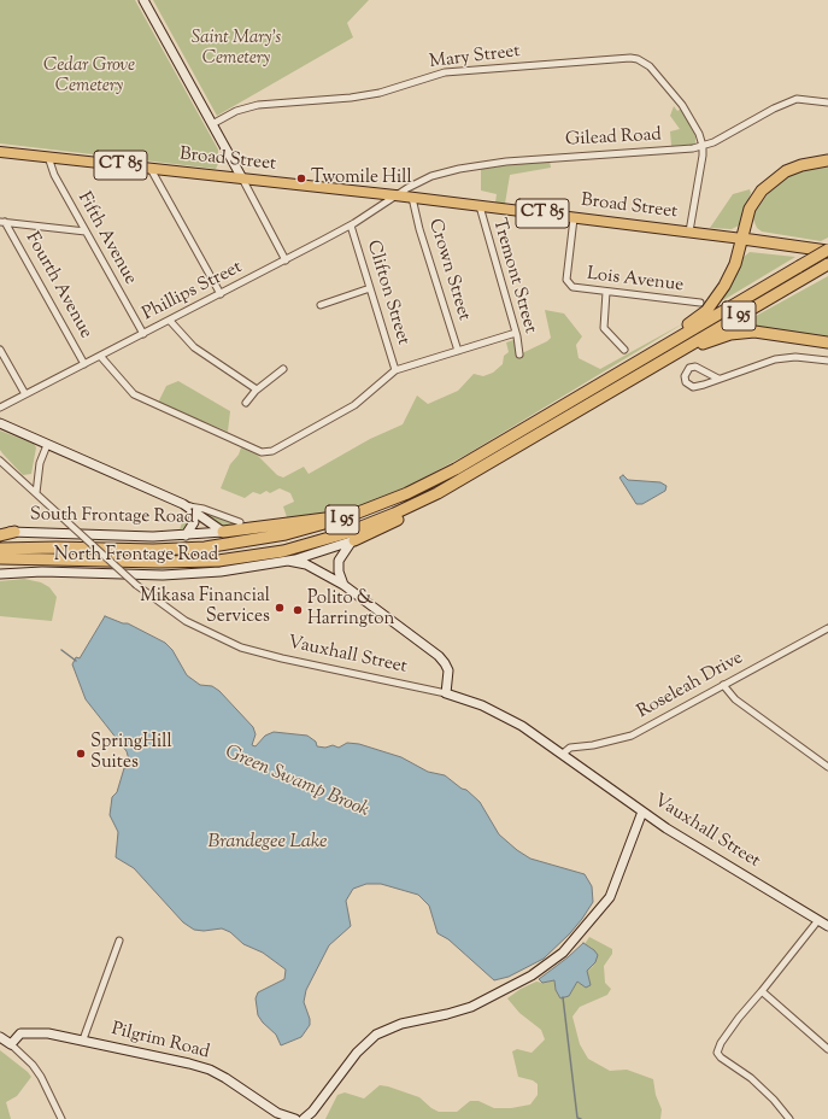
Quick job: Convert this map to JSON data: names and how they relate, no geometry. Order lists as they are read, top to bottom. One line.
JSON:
{"streets":{"highway":["Broad Street","CT 85","I 95"],"street":["Mary Street","Gilead Road","Fifth Avenue","Crown Street","Tremont Street","Lois Avenue","Fourth Avenue","Phillips Street","Clifton Street","South Frontage Road","North Frontage Road","Vauxhall Street","Roseleah Drive","Pilgrim Road"]},"crossings":[["Mary Street","Gilead Road"],["Gilead Road","Broad Street"],["Gilead Road","Phillips Street"],["Broad Street","Fifth Avenue"],["Broad Street","Crown Street"],["Broad Street","Tremont Street"],["Broad Street","Lois Avenue"],["Broad Street","Phillips Street"],["Broad Street","I 95"],["Fifth Avenue","Phillips Street"],["Fourth Avenue","Phillips Street"],["Phillips Street","Clifton Street"],["North Frontage Road","Vauxhall Street"],["Vauxhall Street","Roseleah Drive"]],"water":["Green Swamp Brook","Brandegee Lake"],"parks":["Saint Mary's Cemetery","Cedar Grove Cemetery"],"places":["Twomile Hill","Mikasa Financial Services","Polito & Harrington","SpringHill Suites"]}
